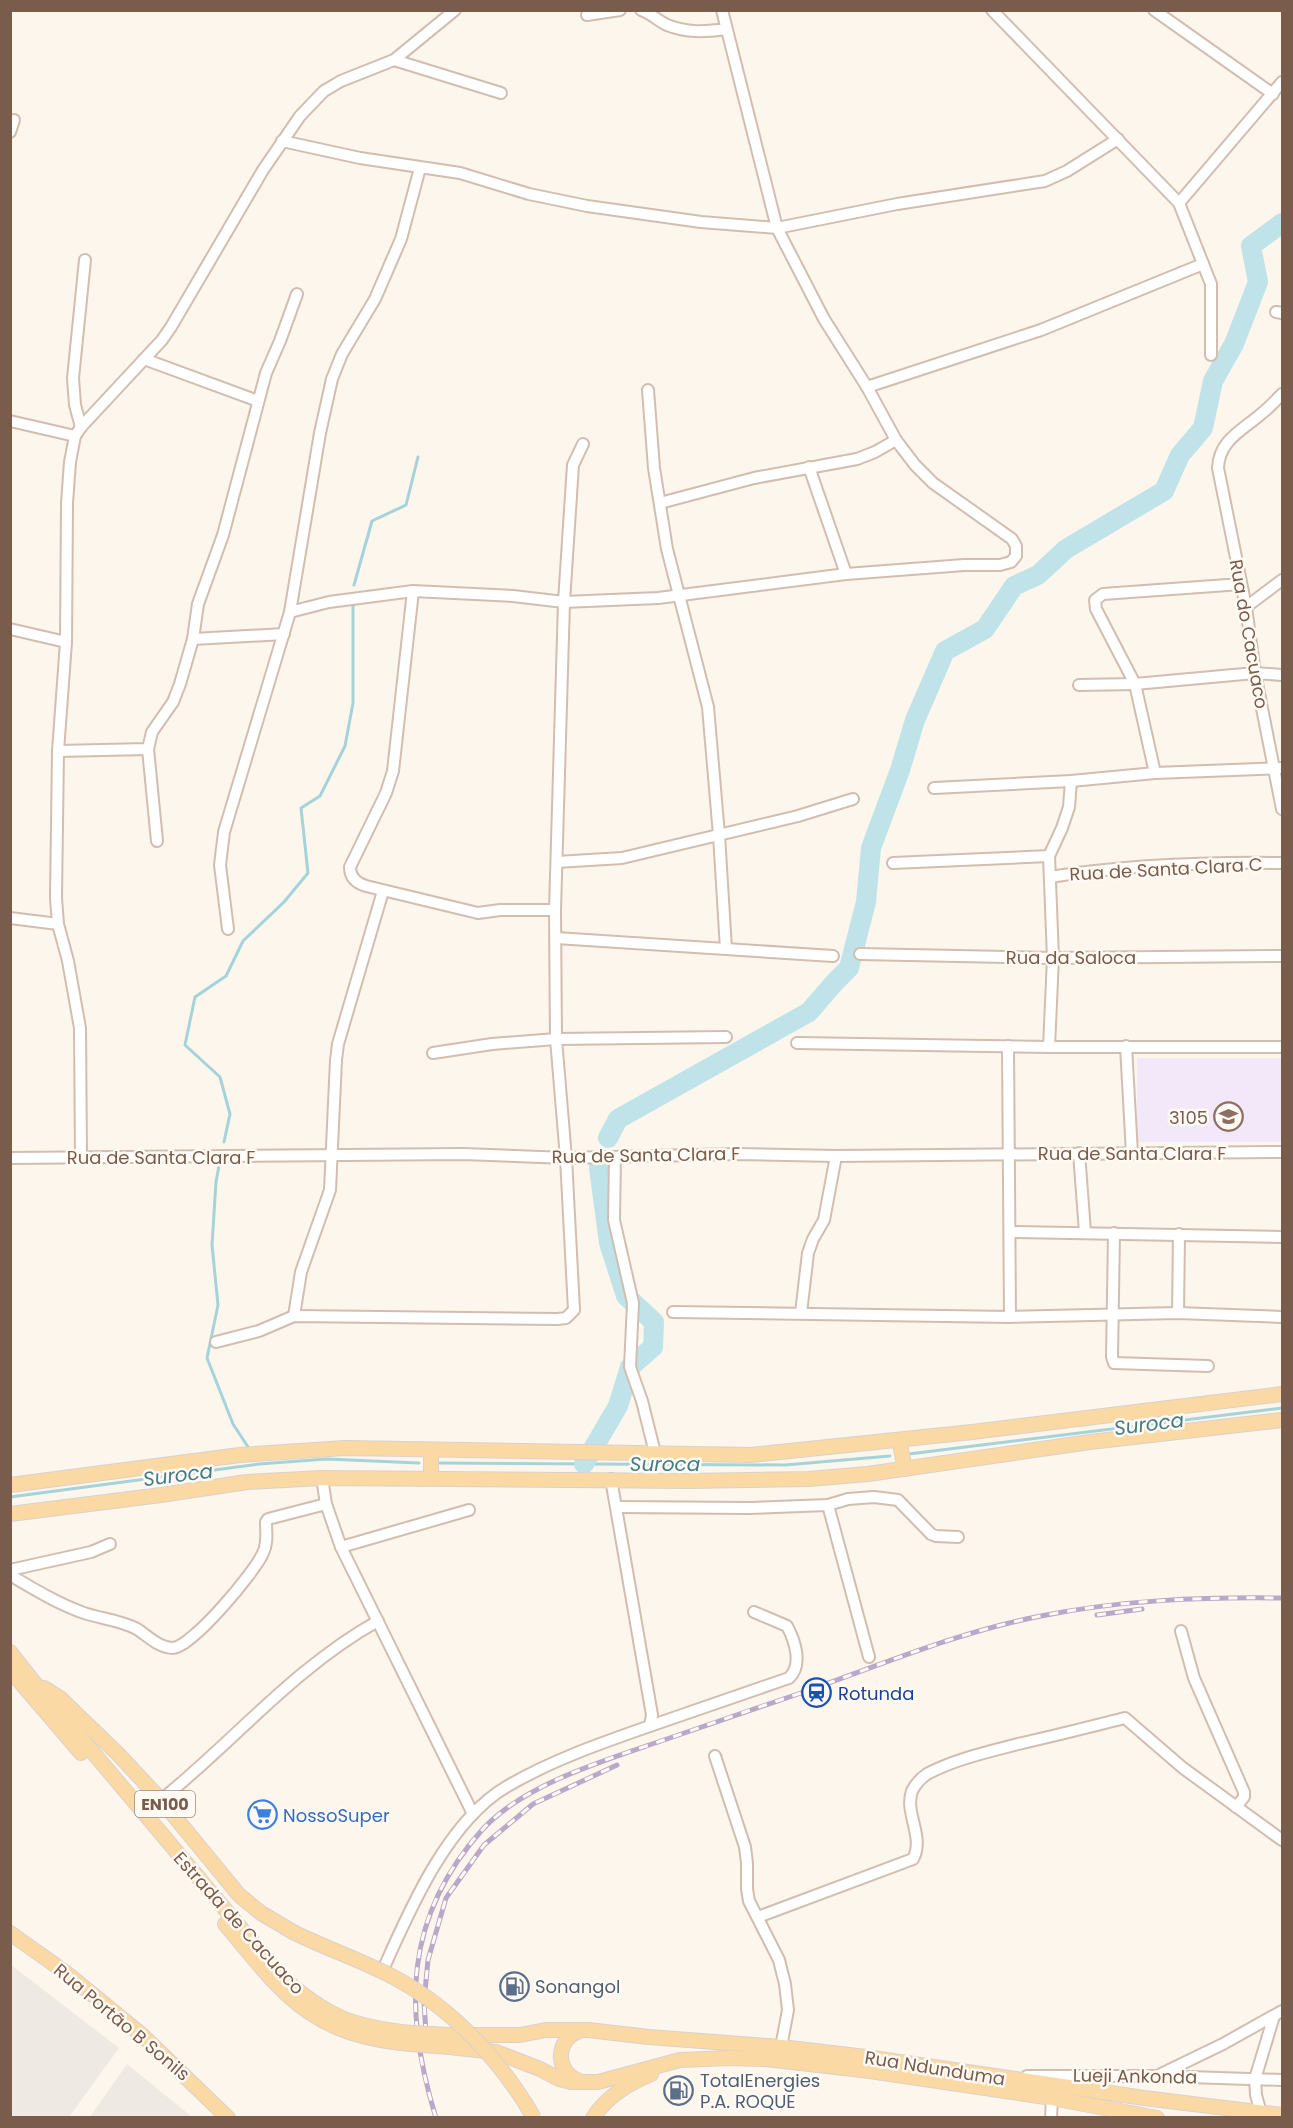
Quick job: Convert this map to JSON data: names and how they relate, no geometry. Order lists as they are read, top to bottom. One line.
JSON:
{"streets":{"main road":["EN100","Estrada de Cacuaco","Rua Portão B Sonils","Rua Ndunduma"],"street":["Rua do Cacuaco","Rua de Santa Clara C","Rua da Saloca","Rua de Santa Clara F","Lueji Ankonda"]},"crossings":[["EN100","Estrada de Cacuaco"],["Estrada de Cacuaco","Rua Ndunduma"],["Rua Ndunduma","Lueji Ankonda"]],"water":["Suroca"],"places":{"school or university":["3105"],"station":["Rotunda"],"supermarket":["NossoSuper"],"fuel station":["Sonangol","TotalEnergies P.A. ROQUE"]}}
